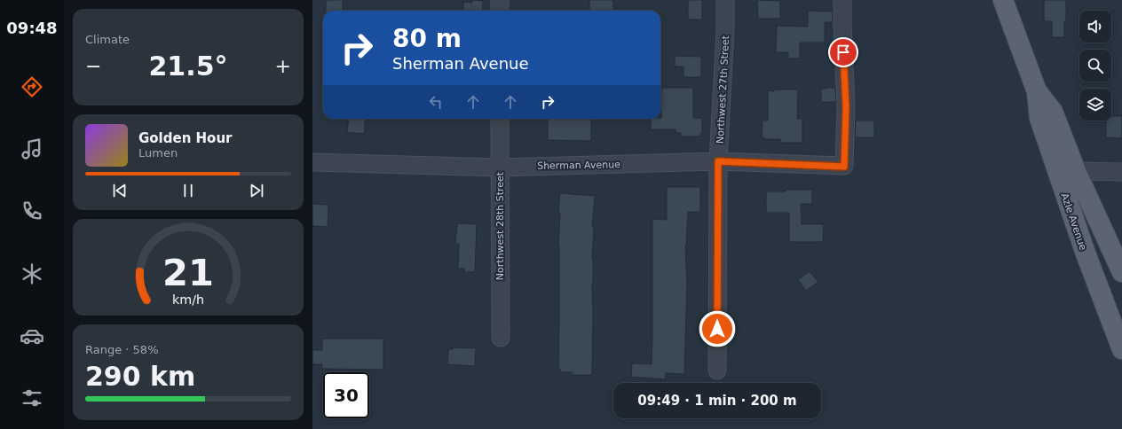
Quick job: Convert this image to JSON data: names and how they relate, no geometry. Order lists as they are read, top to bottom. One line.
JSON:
{"streets":{"main road":["Azle Avenue"],"street":["Northwest 27th Street","Sherman Avenue","Northwest 28th Street"]},"crossings":[["Northwest 27th Street","Sherman Avenue"],["Sherman Avenue","Northwest 28th Street"]],"page":{"tabs":"09:48","tile":["Climate",["Range · 58%","290 km"]],"turn":["80 m","Sherman Avenue"],"heat":["−","21.5°","+"],"song":["Golden Hour","Lumen"],"limit":"30","trip":"09:49 · 1 min · 200 m","gauge":["21","km/h"]}}
